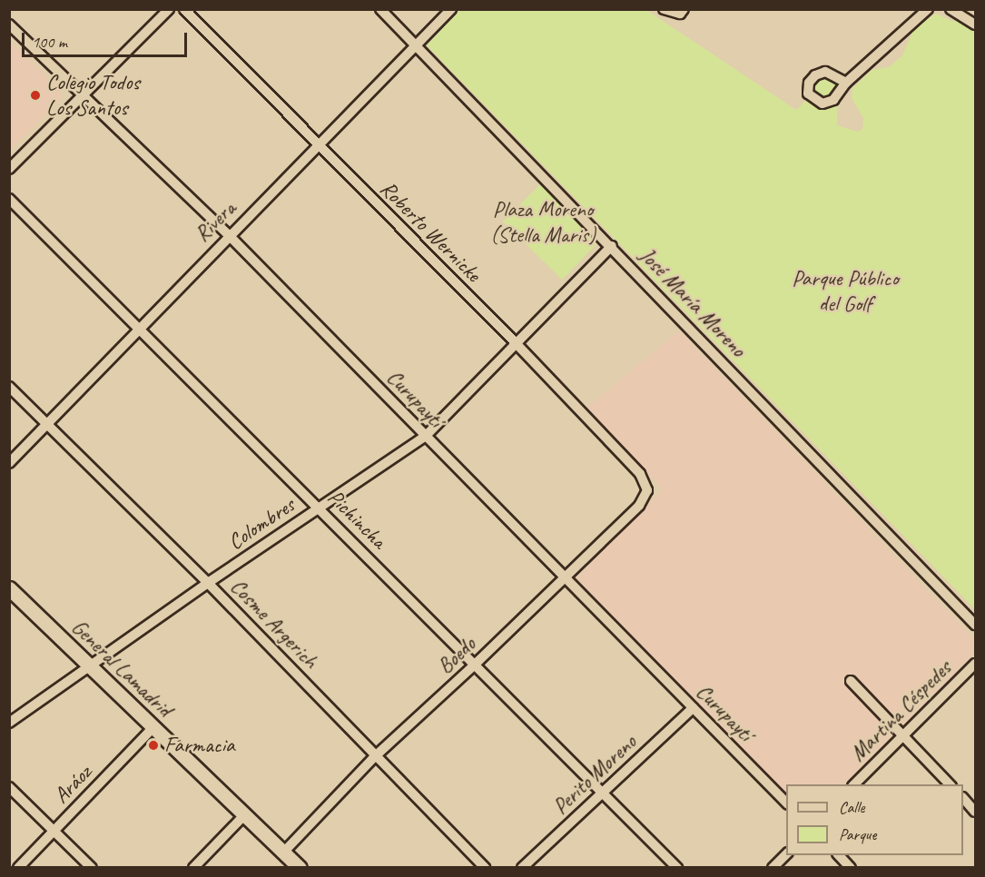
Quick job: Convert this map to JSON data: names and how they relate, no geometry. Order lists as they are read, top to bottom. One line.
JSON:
{"streets":{"street":["Rivera","Roberto Wernicke","José María Moreno","Curupaytí","Pichincha","Colombres","Cosme Argerich","Boedo","General Lamadrid","Martina Céspedes","Perito Moreno","Aráoz"]},"crossings":[["Rivera","Roberto Wernicke"],["Rivera","José María Moreno"],["Rivera","Curupaytí"],["Rivera","Pichincha"],["Rivera","Cosme Argerich"],["Roberto Wernicke","Colombres"],["Roberto Wernicke","Boedo"],["José María Moreno","Colombres"],["Curupaytí","Colombres"],["Curupaytí","Boedo"],["Curupaytí","Perito Moreno"],["Pichincha","Colombres"],["Pichincha","Boedo"],["Pichincha","Perito Moreno"],["Colombres","Cosme Argerich"],["Colombres","General Lamadrid"],["Cosme Argerich","Boedo"],["Boedo","General Lamadrid"],["General Lamadrid","Aráoz"]],"parks":["Plaza Moreno (Stella Maris)","Parque Público del Golf"],"places":["Colegio Todos Los Santos","Farmacia"],"legend":["Calle","Parque"],"scale_bar":"100 m"}
